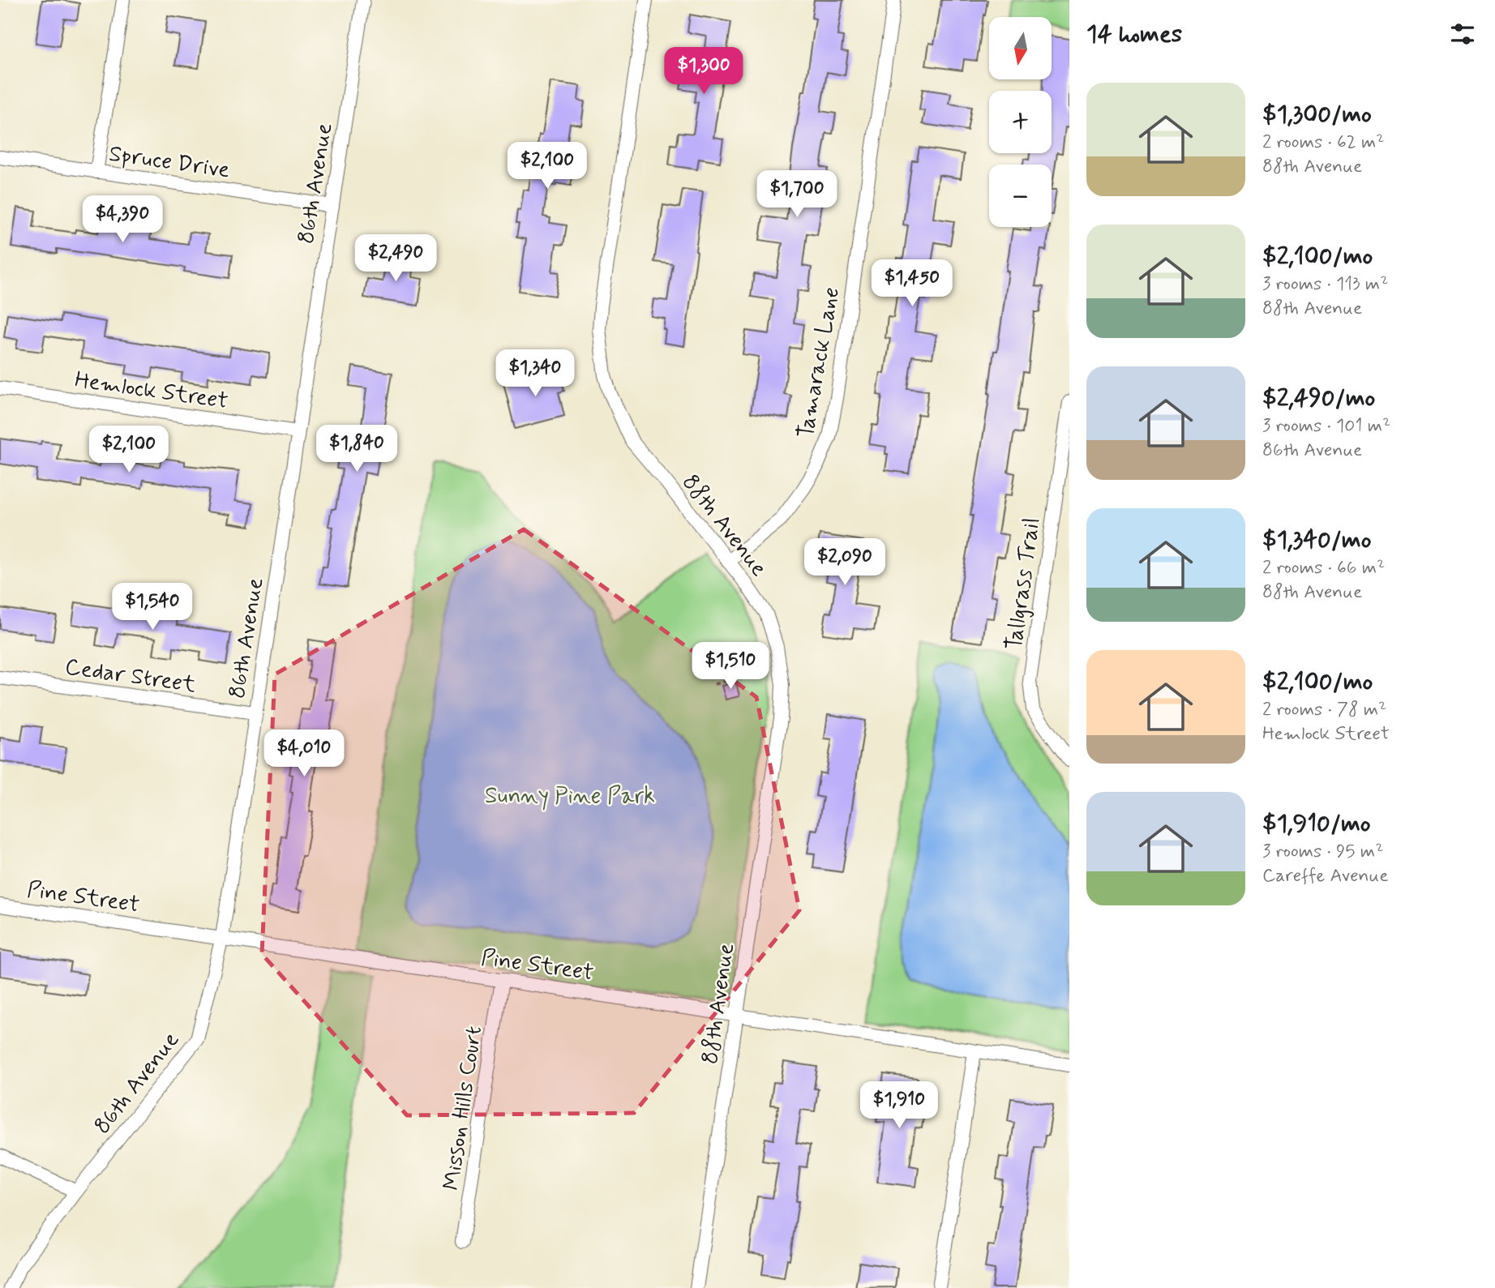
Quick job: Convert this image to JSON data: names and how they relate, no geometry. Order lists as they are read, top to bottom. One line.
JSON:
{"streets":{"street":["Spruce Drive","86th Avenue","Tamarack Lane","Hemlock Street","88th Avenue","Tallgrass Trail","Cedar Street","Pine Street","Misson Hills Court"]},"crossings":[["Spruce Drive","86th Avenue"],["86th Avenue","Hemlock Street"],["86th Avenue","Cedar Street"],["86th Avenue","Pine Street"],["Tamarack Lane","88th Avenue"],["88th Avenue","Pine Street"],["Pine Street","Misson Hills Court"]],"parks":["Sunny Pine Park"],"north":"bottom","page":{"heading":"14 homes","map_buttons":["+","−"],"price":["$1,300","$2,100","$1,700","$4,390","$2,490","$1,450","$1,340","$1,840","$2,100","$2,090","$1,540","$1,510","$4,010","$1,910"],"list":[{"name":"$1,300/mo","note":"2 rooms · 62 m² · 88th Avenue"},{"name":"$2,100/mo","note":"3 rooms · 113 m² · 88th Avenue"},{"name":"$2,490/mo","note":"3 rooms · 101 m² · 86th Avenue"},{"name":"$1,340/mo","note":"2 rooms · 66 m² · 88th Avenue"},{"name":"$2,100/mo","note":"2 rooms · 78 m² · Hemlock Street"},{"name":"$1,910/mo","note":"3 rooms · 95 m² · Careffe Avenue"}]}}
